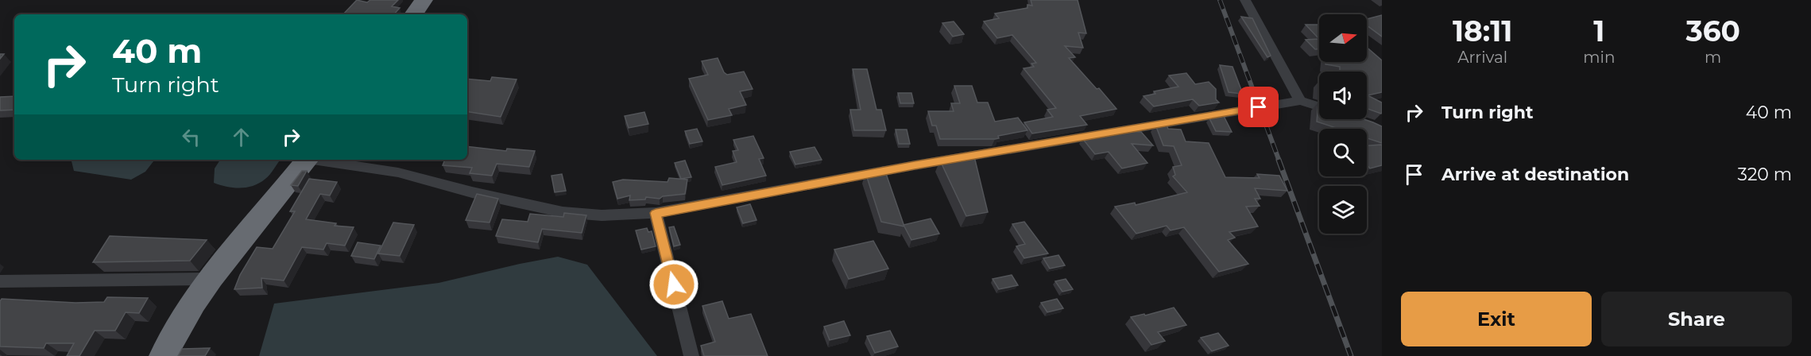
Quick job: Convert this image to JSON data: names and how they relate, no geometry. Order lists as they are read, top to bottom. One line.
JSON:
{"north":"right","page":{"eta":["18:11","Arrival","1","min","360","m"],"turn":["40 m","Turn right"],"list":[{"name":"Turn right","value":"40 m"},{"name":"Arrive at destination","value":"320 m"}],"buttons":["Exit","Share"]}}
